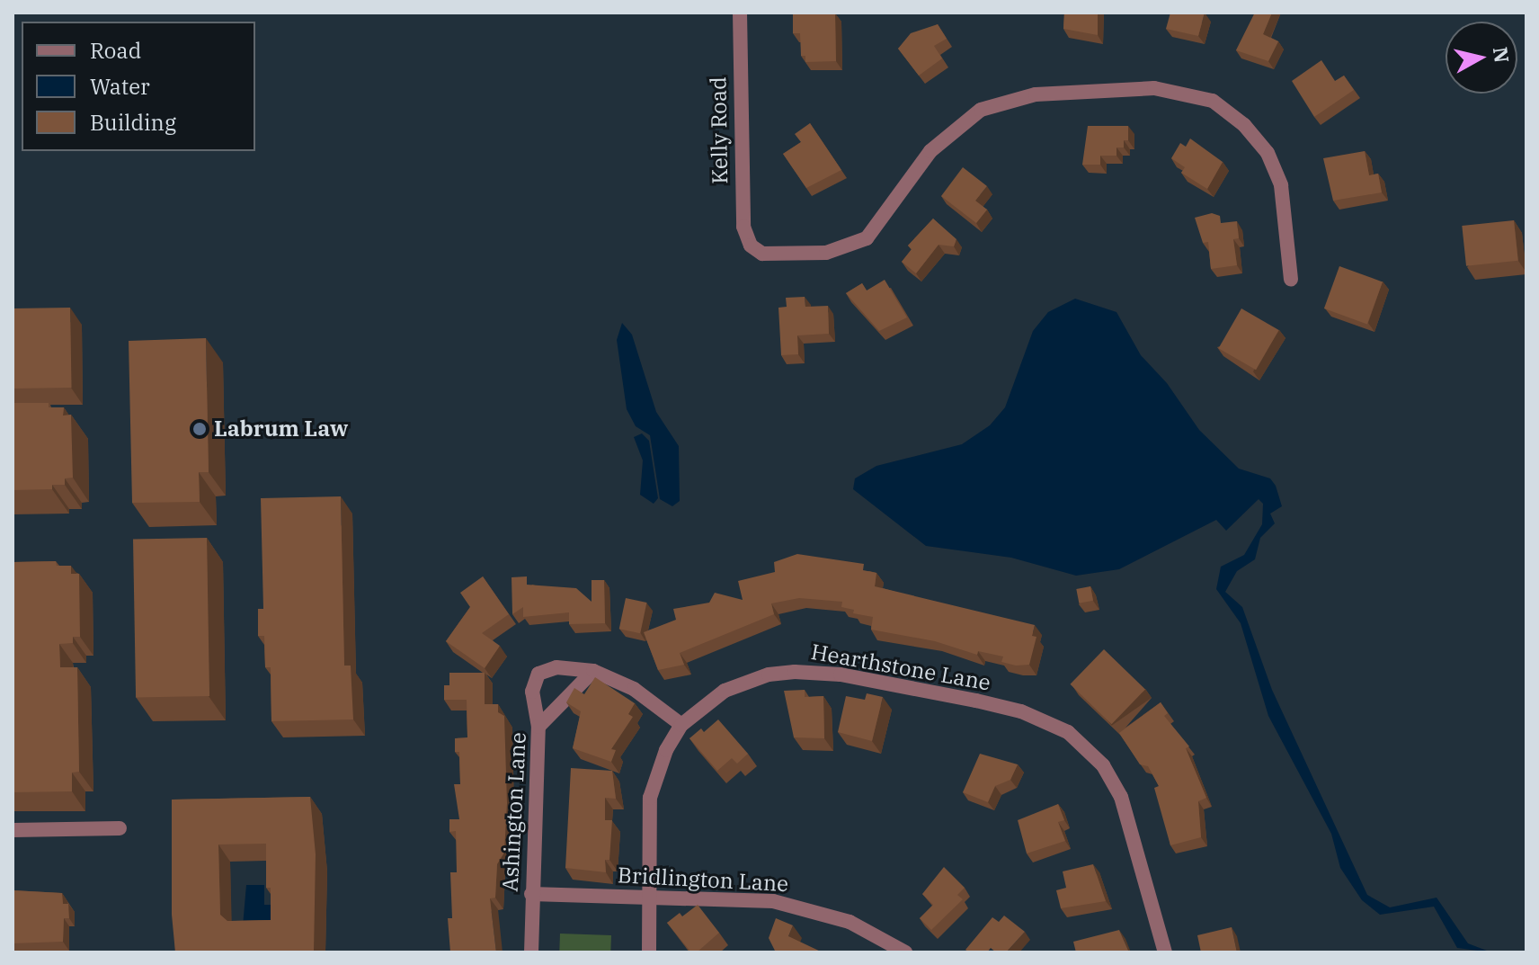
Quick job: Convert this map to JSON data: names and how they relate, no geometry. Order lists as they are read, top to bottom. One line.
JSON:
{"streets":{"street":["Kelly Road","Hearthstone Lane","Ashington Lane","Bridlington Lane"]},"crossings":[["Hearthstone Lane","Bridlington Lane"],["Ashington Lane","Bridlington Lane"]],"places":["Labrum Law"],"legend":["Road","Water","Building"],"north":"right"}
